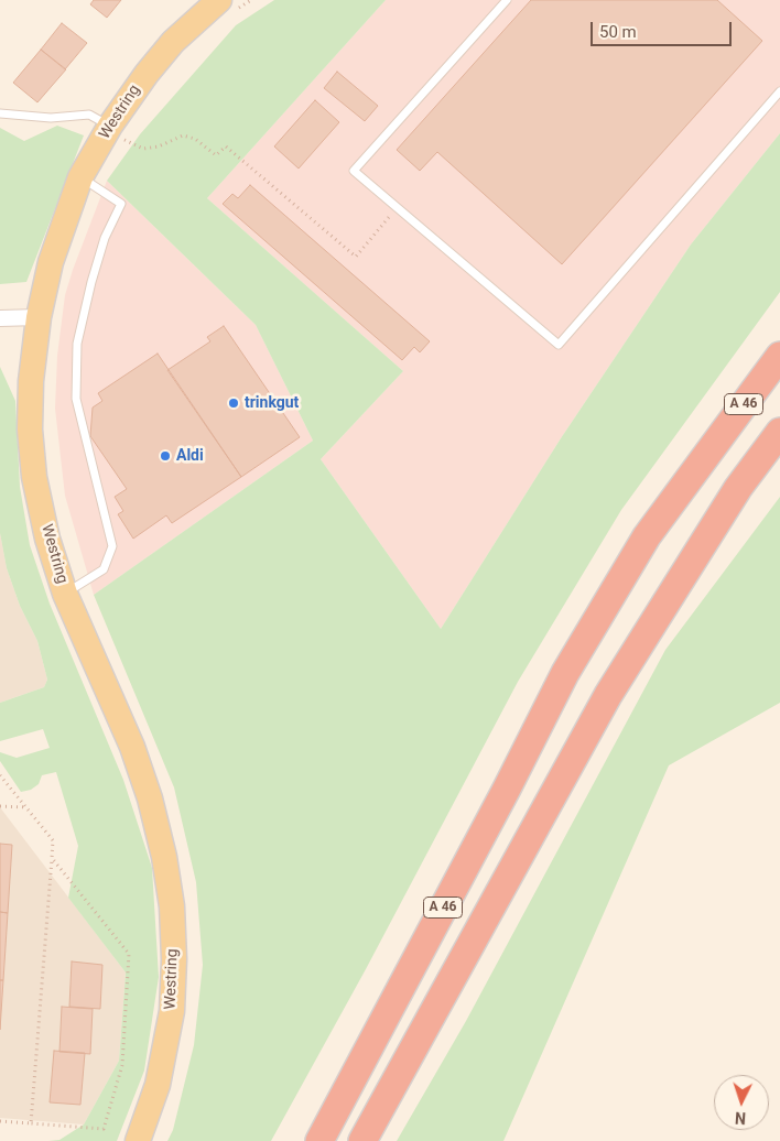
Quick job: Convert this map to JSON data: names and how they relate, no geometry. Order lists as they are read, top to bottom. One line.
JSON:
{"streets":{"highway":["A 46"],"main road":["Westring"]},"places":["trinkgut","Aldi"],"scale_bar":"50 m","north":"bottom"}
